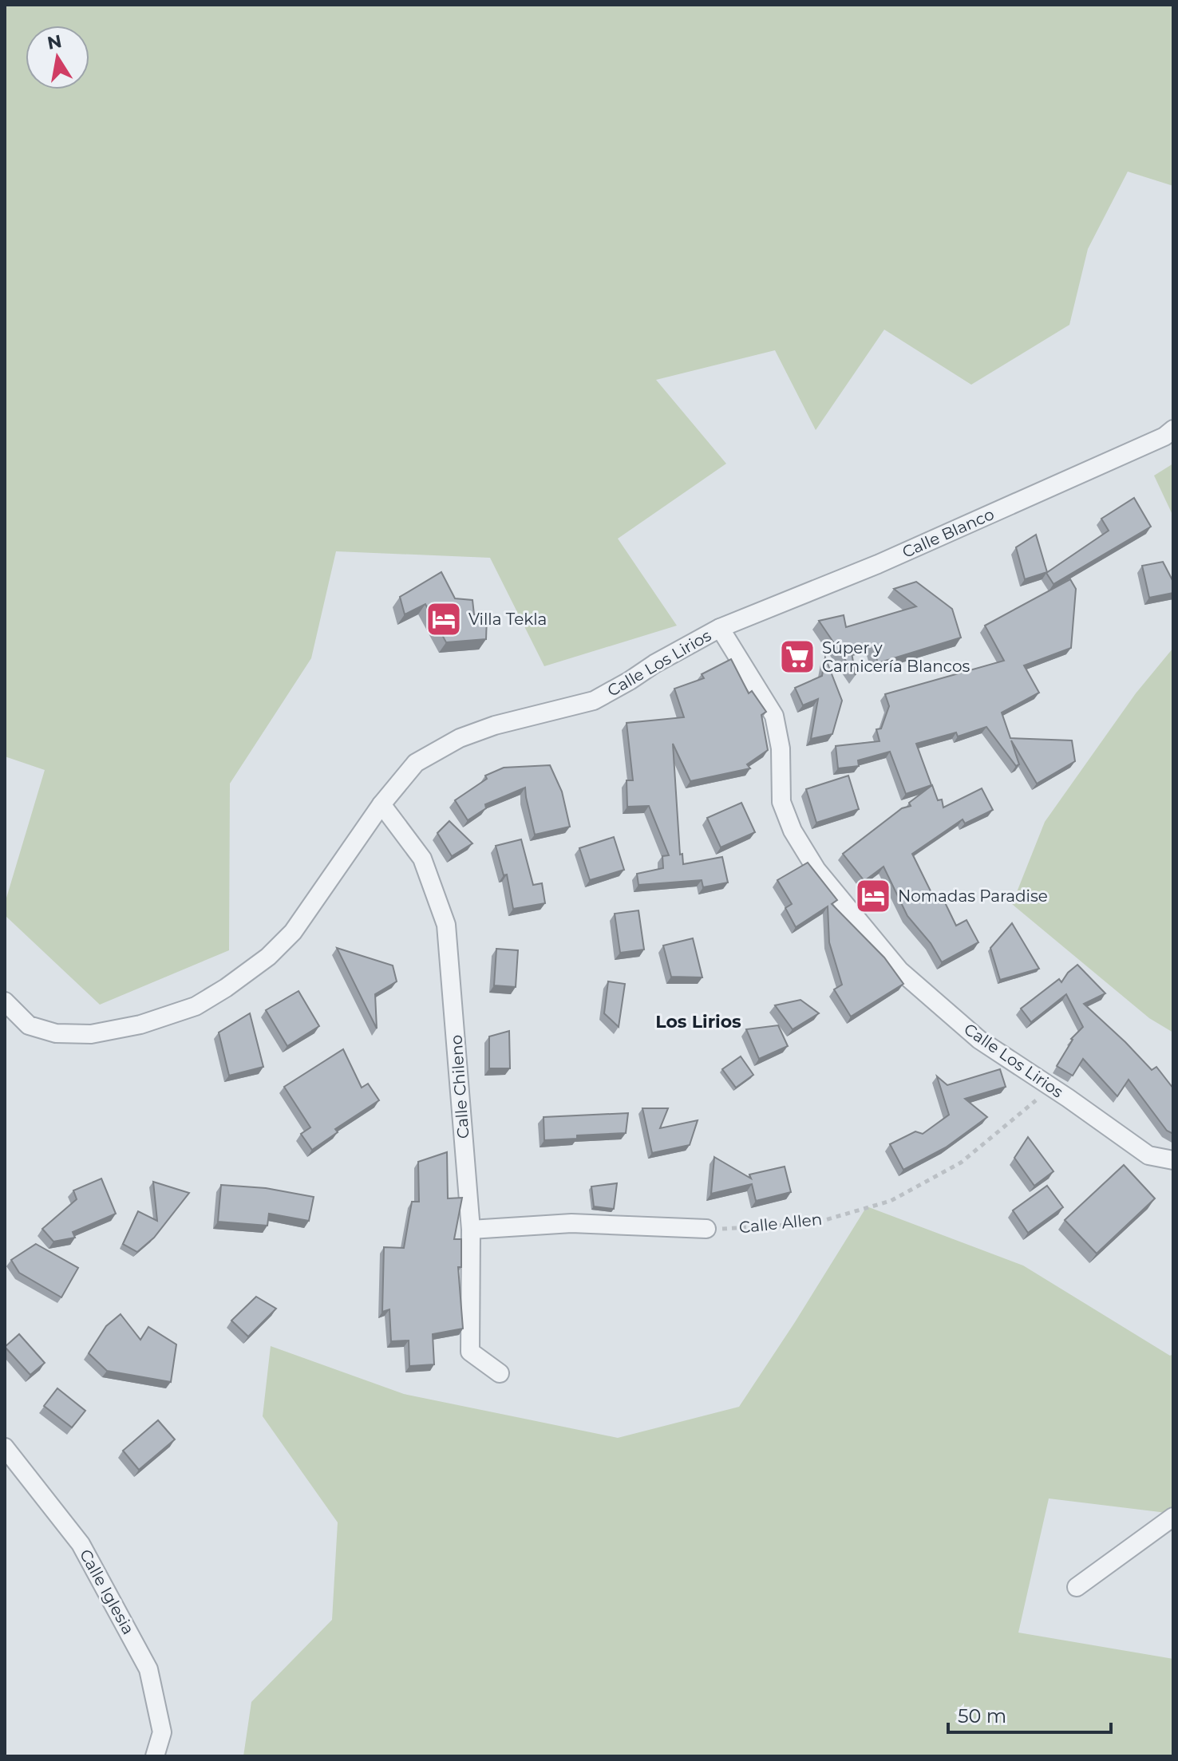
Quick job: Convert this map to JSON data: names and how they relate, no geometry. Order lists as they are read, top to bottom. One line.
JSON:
{"streets":{"street":["Calle Blanco","Calle Los Lirios","Calle Chileno","Calle Iglesia"],"path":["Calle Allen"]},"crossings":[["Calle Blanco","Calle Los Lirios"],["Calle Los Lirios","Calle Chileno"],["Calle Los Lirios","Calle Allen"]],"districts":["Los Lirios"],"places":{"hotel":["Villa Tekla","Nomadas Paradise"],"supermarket":["Súper y Carnicería Blancos"]},"scale_bar":"50 m","north":"top"}
